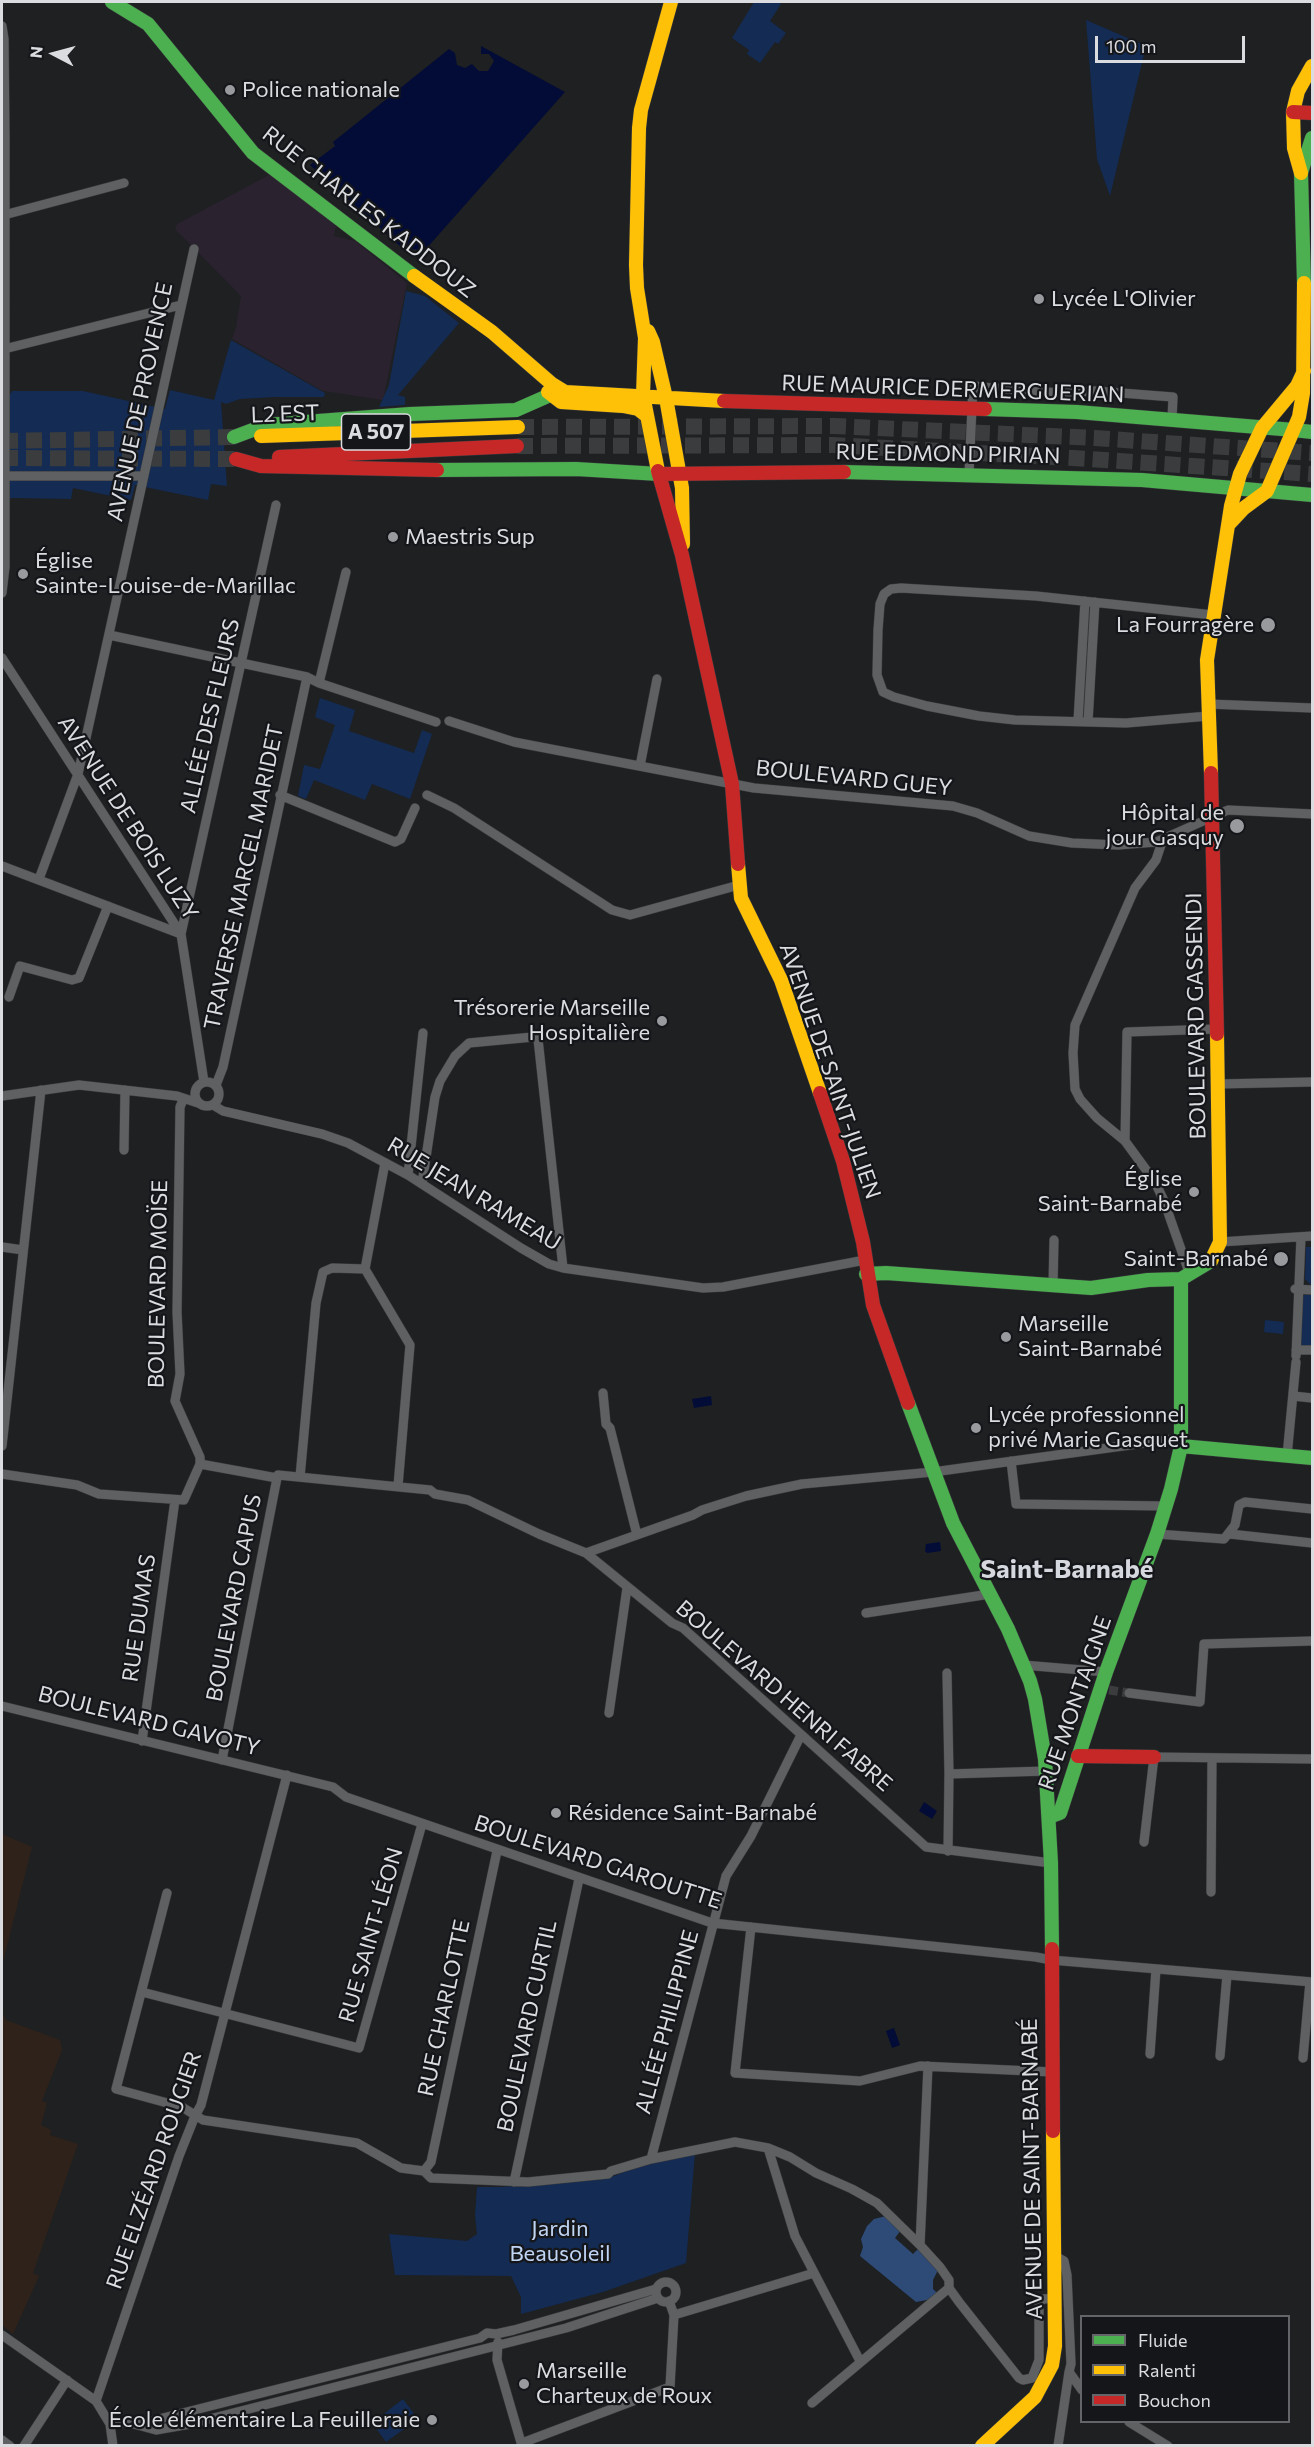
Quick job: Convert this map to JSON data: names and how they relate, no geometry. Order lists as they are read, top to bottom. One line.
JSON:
{"streets":{"main road":["RUE CHARLES KADDOUZ","RUE MAURICE DERMERGUERIAN","L2 EST","A 507","RUE EDMOND PIRIAN","BOULEVARD GASSENDI","AVENUE DE SAINT-JULIEN","RUE MONTAIGNE","AVENUE DE SAINT-BARNABÉ"],"street":["AVENUE DE PROVENCE","ALLÉE DES FLEURS","BOULEVARD GUEY","AVENUE DE BOIS LUZY","TRAVERSE MARCEL MARIDET","RUE JEAN RAMEAU","BOULEVARD MOÏSE","BOULEVARD CAPUS","RUE DUMAS","BOULEVARD HENRI FABRE","BOULEVARD GAVOTY","BOULEVARD GAROUTTE","RUE SAINT-LÉON","RUE CHARLOTTE","ALLÉE PHILIPPINE","BOULEVARD CURTIL","RUE ELZÉARD ROUGIER"]},"crossings":[["RUE CHARLES KADDOUZ","L2 EST"],["RUE MAURICE DERMERGUERIAN","BOULEVARD GASSENDI"],["RUE MAURICE DERMERGUERIAN","AVENUE DE SAINT-JULIEN"],["AVENUE DE PROVENCE","AVENUE DE BOIS LUZY"],["L2 EST","RUE EDMOND PIRIAN"],["RUE EDMOND PIRIAN","BOULEVARD GASSENDI"],["RUE EDMOND PIRIAN","AVENUE DE SAINT-JULIEN"],["ALLÉE DES FLEURS","AVENUE DE BOIS LUZY"],["BOULEVARD GUEY","BOULEVARD GASSENDI"],["BOULEVARD GUEY","AVENUE DE SAINT-JULIEN"],["AVENUE DE BOIS LUZY","TRAVERSE MARCEL MARIDET"],["AVENUE DE BOIS LUZY","RUE JEAN RAMEAU"],["TRAVERSE MARCEL MARIDET","RUE JEAN RAMEAU"],["AVENUE DE SAINT-JULIEN","RUE JEAN RAMEAU"],["AVENUE DE SAINT-JULIEN","BOULEVARD HENRI FABRE"],["AVENUE DE SAINT-JULIEN","RUE MONTAIGNE"],["AVENUE DE SAINT-JULIEN","AVENUE DE SAINT-BARNABÉ"],["BOULEVARD MOÏSE","BOULEVARD HENRI FABRE"],["BOULEVARD CAPUS","BOULEVARD HENRI FABRE"],["BOULEVARD CAPUS","BOULEVARD GAVOTY"],["RUE DUMAS","BOULEVARD GAVOTY"],["BOULEVARD HENRI FABRE","ALLÉE PHILIPPINE"],["BOULEVARD HENRI FABRE","AVENUE DE SAINT-BARNABÉ"],["BOULEVARD GAVOTY","BOULEVARD GAROUTTE"],["BOULEVARD GAVOTY","RUE ELZÉARD ROUGIER"],["BOULEVARD GAROUTTE","RUE SAINT-LÉON"],["BOULEVARD GAROUTTE","RUE CHARLOTTE"],["BOULEVARD GAROUTTE","ALLÉE PHILIPPINE"],["BOULEVARD GAROUTTE","BOULEVARD CURTIL"],["BOULEVARD GAROUTTE","AVENUE DE SAINT-BARNABÉ"],["BOULEVARD GAROUTTE","RUE ELZÉARD ROUGIER"],["RUE SAINT-LÉON","RUE ELZÉARD ROUGIER"]],"districts":["Saint-Barnabé"],"parks":["Jardin Beausoleil"],"places":["Police nationale","Lycée L'Olivier","Maestris Sup","Église Sainte-Louise-de-Marillac","La Fourragère","Hôpital de jour Gasquy","Trésorerie Marseille Hospitalière","Église Saint-Barnabé","Saint-Barnabé","Marseille Saint-Barnabé","Lycée professionnel privé Marie Gasquet","Résidence Saint-Barnabé","Marseille Charteux de Roux","École élémentaire La Feuilleraie"],"legend":["Fluide","Ralenti","Bouchon"],"scale_bar":"100 m","north":"left"}
